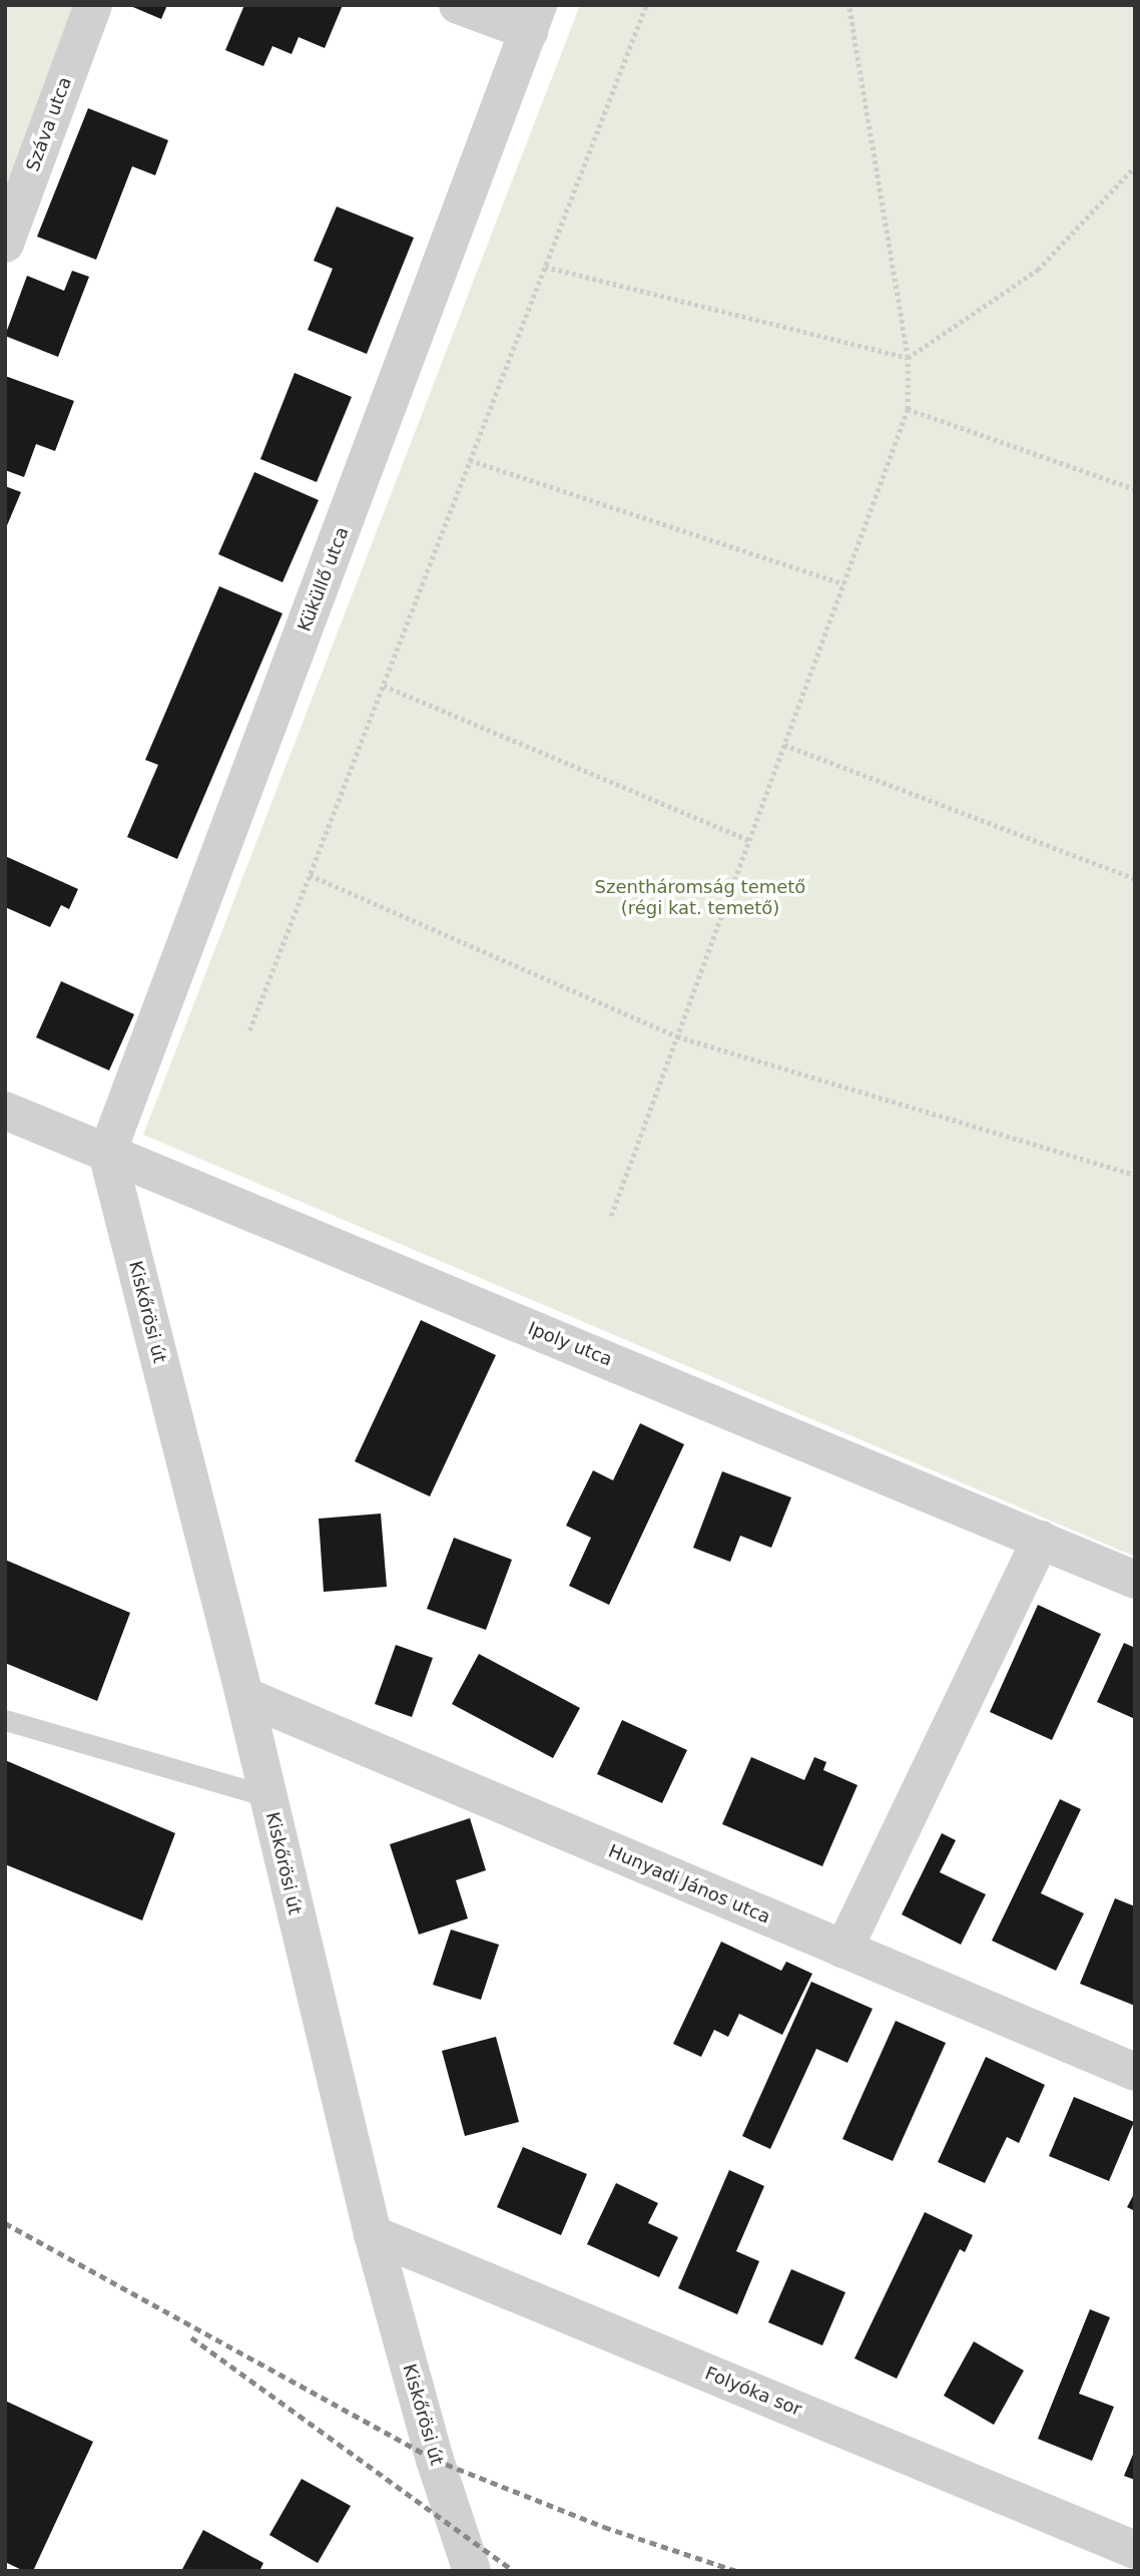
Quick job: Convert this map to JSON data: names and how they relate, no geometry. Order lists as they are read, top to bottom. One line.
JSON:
{"streets":{"street":["Száva utca","Küküllő utca","Kiskőrösi út","Ipoly utca","Hunyadi János utca","Folyóka sor"]},"crossings":[["Küküllő utca","Kiskőrösi út"],["Küküllő utca","Ipoly utca"],["Kiskőrösi út","Ipoly utca"],["Kiskőrösi út","Hunyadi János utca"],["Kiskőrösi út","Folyóka sor"]],"parks":["Szentháromság temető (régi kat. temető)"]}
